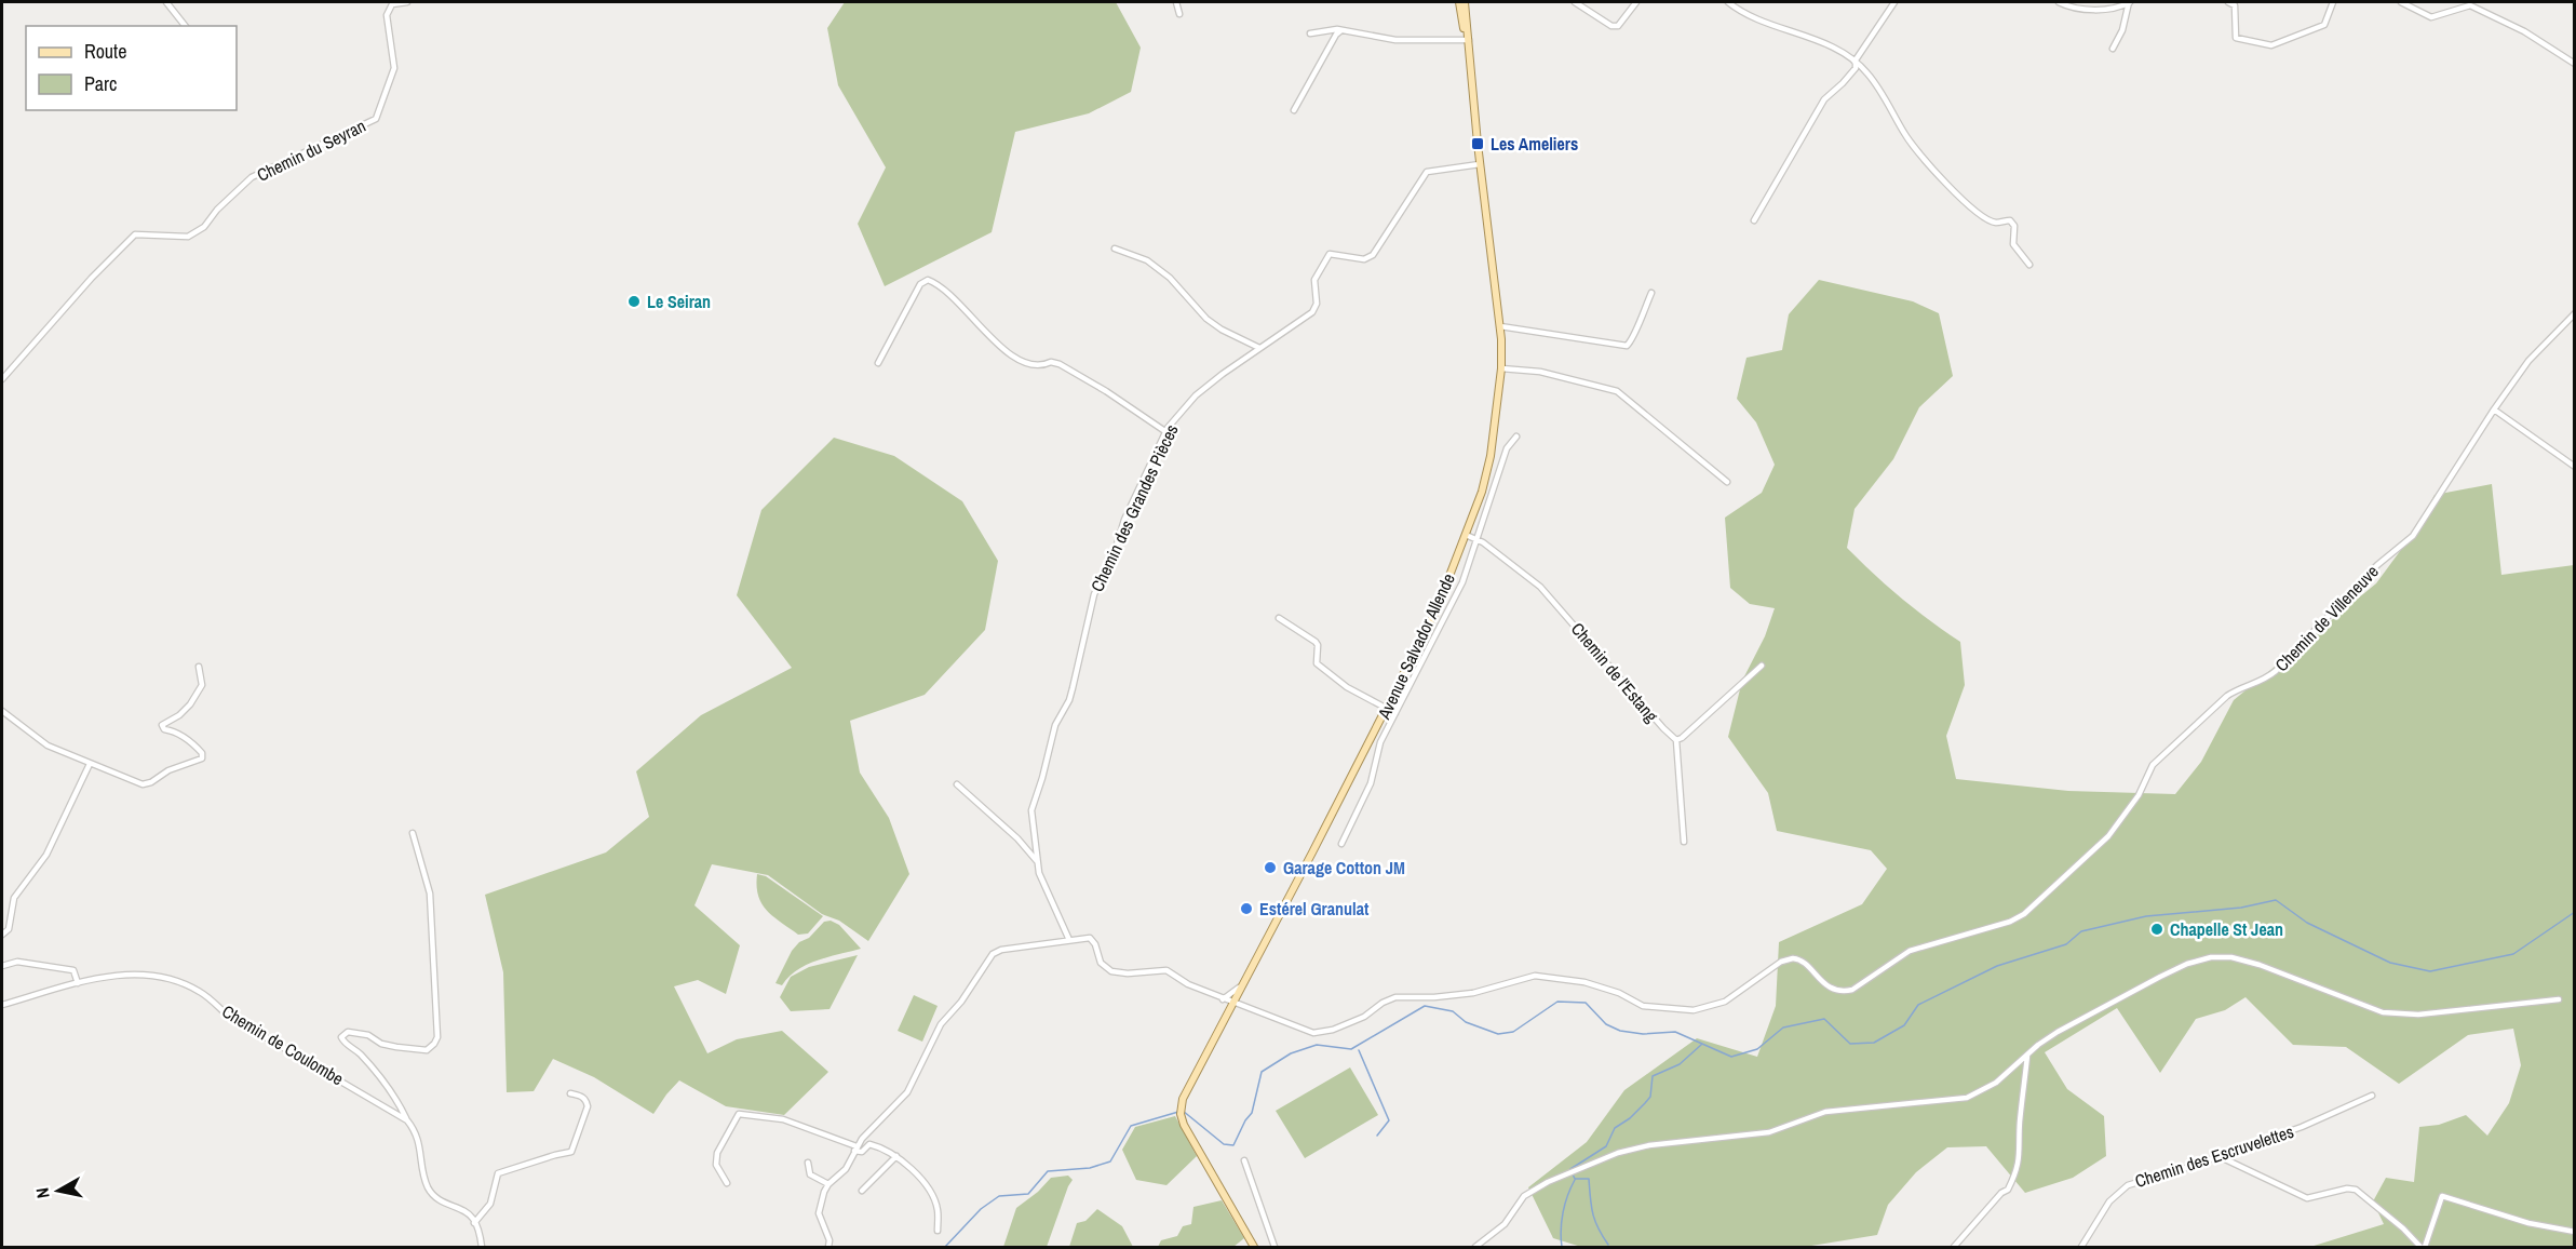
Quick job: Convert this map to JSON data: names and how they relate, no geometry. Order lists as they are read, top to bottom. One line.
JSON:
{"streets":{"main road":["Avenue Salvador Allende"],"street":["Chemin du Seyran","Chemin des Grandes Pièces","Chemin de Villeneuve","Chemin de l'Estang","Chemin de Coulombe","Chemin des Escruvelettes"]},"crossings":[["Chemin des Grandes Pièces","Avenue Salvador Allende"],["Chemin de Villeneuve","Avenue Salvador Allende"],["Avenue Salvador Allende","Chemin de l'Estang"]],"places":{"transit":["Les Ameliers"],"other":["Le Seiran","Garage Cotton JM","Estérel Granulat","Chapelle St Jean"]},"legend":["Route","Parc"],"north":"left"}
